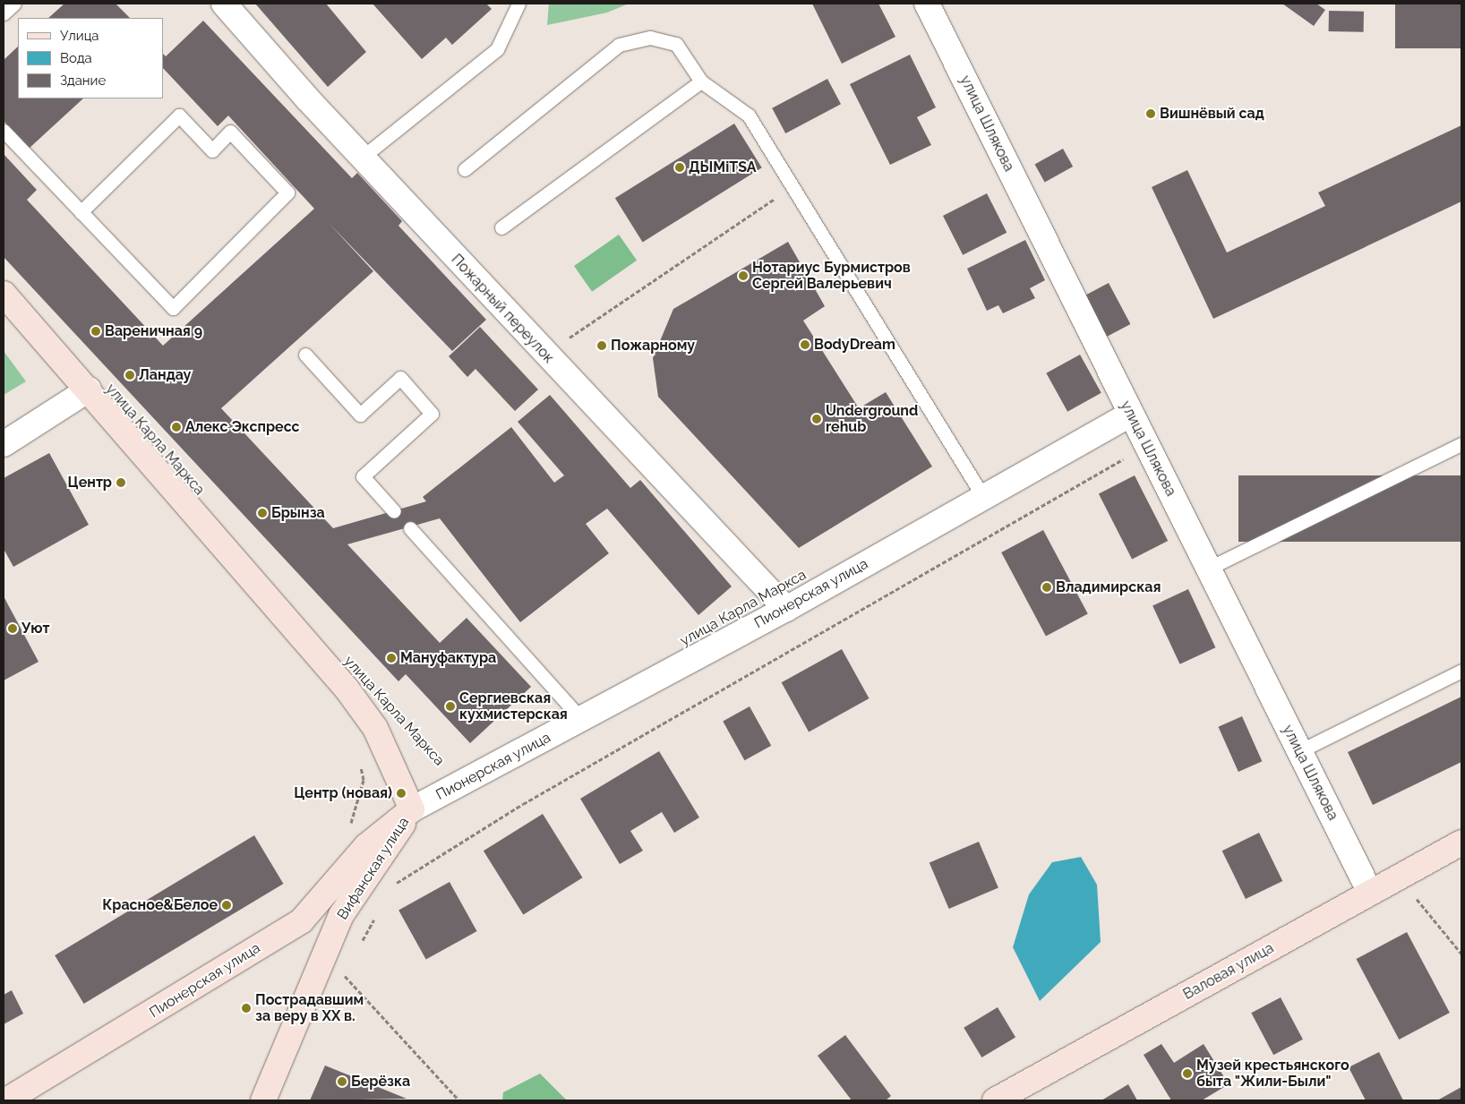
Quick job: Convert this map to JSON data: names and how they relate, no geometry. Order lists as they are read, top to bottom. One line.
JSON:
{"streets":{"main road":["улица Карла Маркса","Пионерская улица","Вифанская улица","Валовая улица"],"street":["улица Шлякова","Пожарный переулок"]},"crossings":[["улица Шлякова","Пионерская улица"],["улица Шлякова","Валовая улица"],["Пожарный переулок","Пионерская улица"],["улица Карла Маркса","Пионерская улица"],["улица Карла Маркса","Вифанская улица"],["Пионерская улица","Вифанская улица"]],"places":["Вишнёвый сад","ДЫМiTSA","Нотариус Бурмистров Сергей Валерьевич","Вареничная 9","BodyDream","Пожарному","Ландау","Underground rehub","Алекс Экспресс","Центр","Брынза","Владимирская","Уют","Мануфактура","Сергиевская кухмистерская","Центр (новая)","Красное&Белое","Пострадавшим за веру в XX в.","Музей крестьянского быта \"Жили-Были\"","Берёзка"],"legend":["Улица","Вода","Здание"]}
